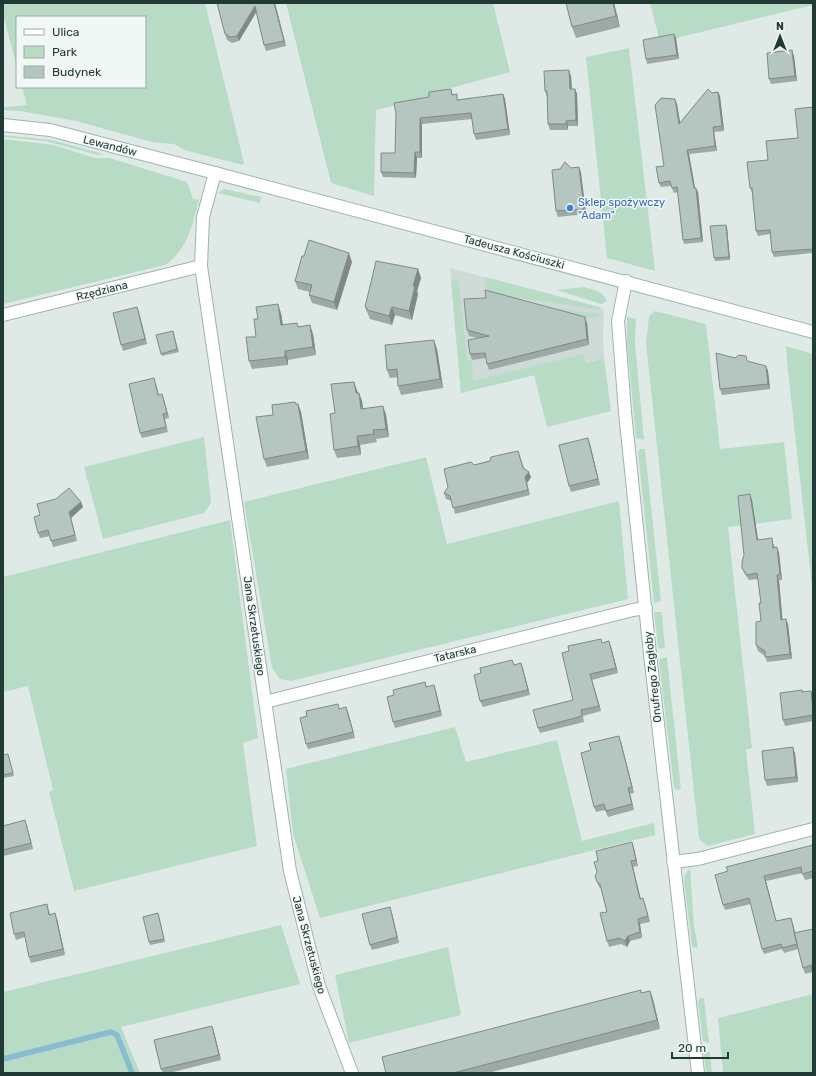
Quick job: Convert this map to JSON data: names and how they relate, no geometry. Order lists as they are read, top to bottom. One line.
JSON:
{"streets":{"street":["Lewandów","Tadeusza Kościuszki","Rzędziana","Jana Skrzetuskiego","Tatarska","Onufrego Zagłoby"]},"crossings":[["Lewandów","Tadeusza Kościuszki"],["Lewandów","Jana Skrzetuskiego"],["Tadeusza Kościuszki","Jana Skrzetuskiego"],["Tadeusza Kościuszki","Onufrego Zagłoby"],["Rzędziana","Jana Skrzetuskiego"],["Jana Skrzetuskiego","Tatarska"],["Tatarska","Onufrego Zagłoby"]],"places":["Sklep spożywczy \"Adam\""],"legend":["Ulica","Park","Budynek"],"scale_bar":"20 m","north":"top"}
